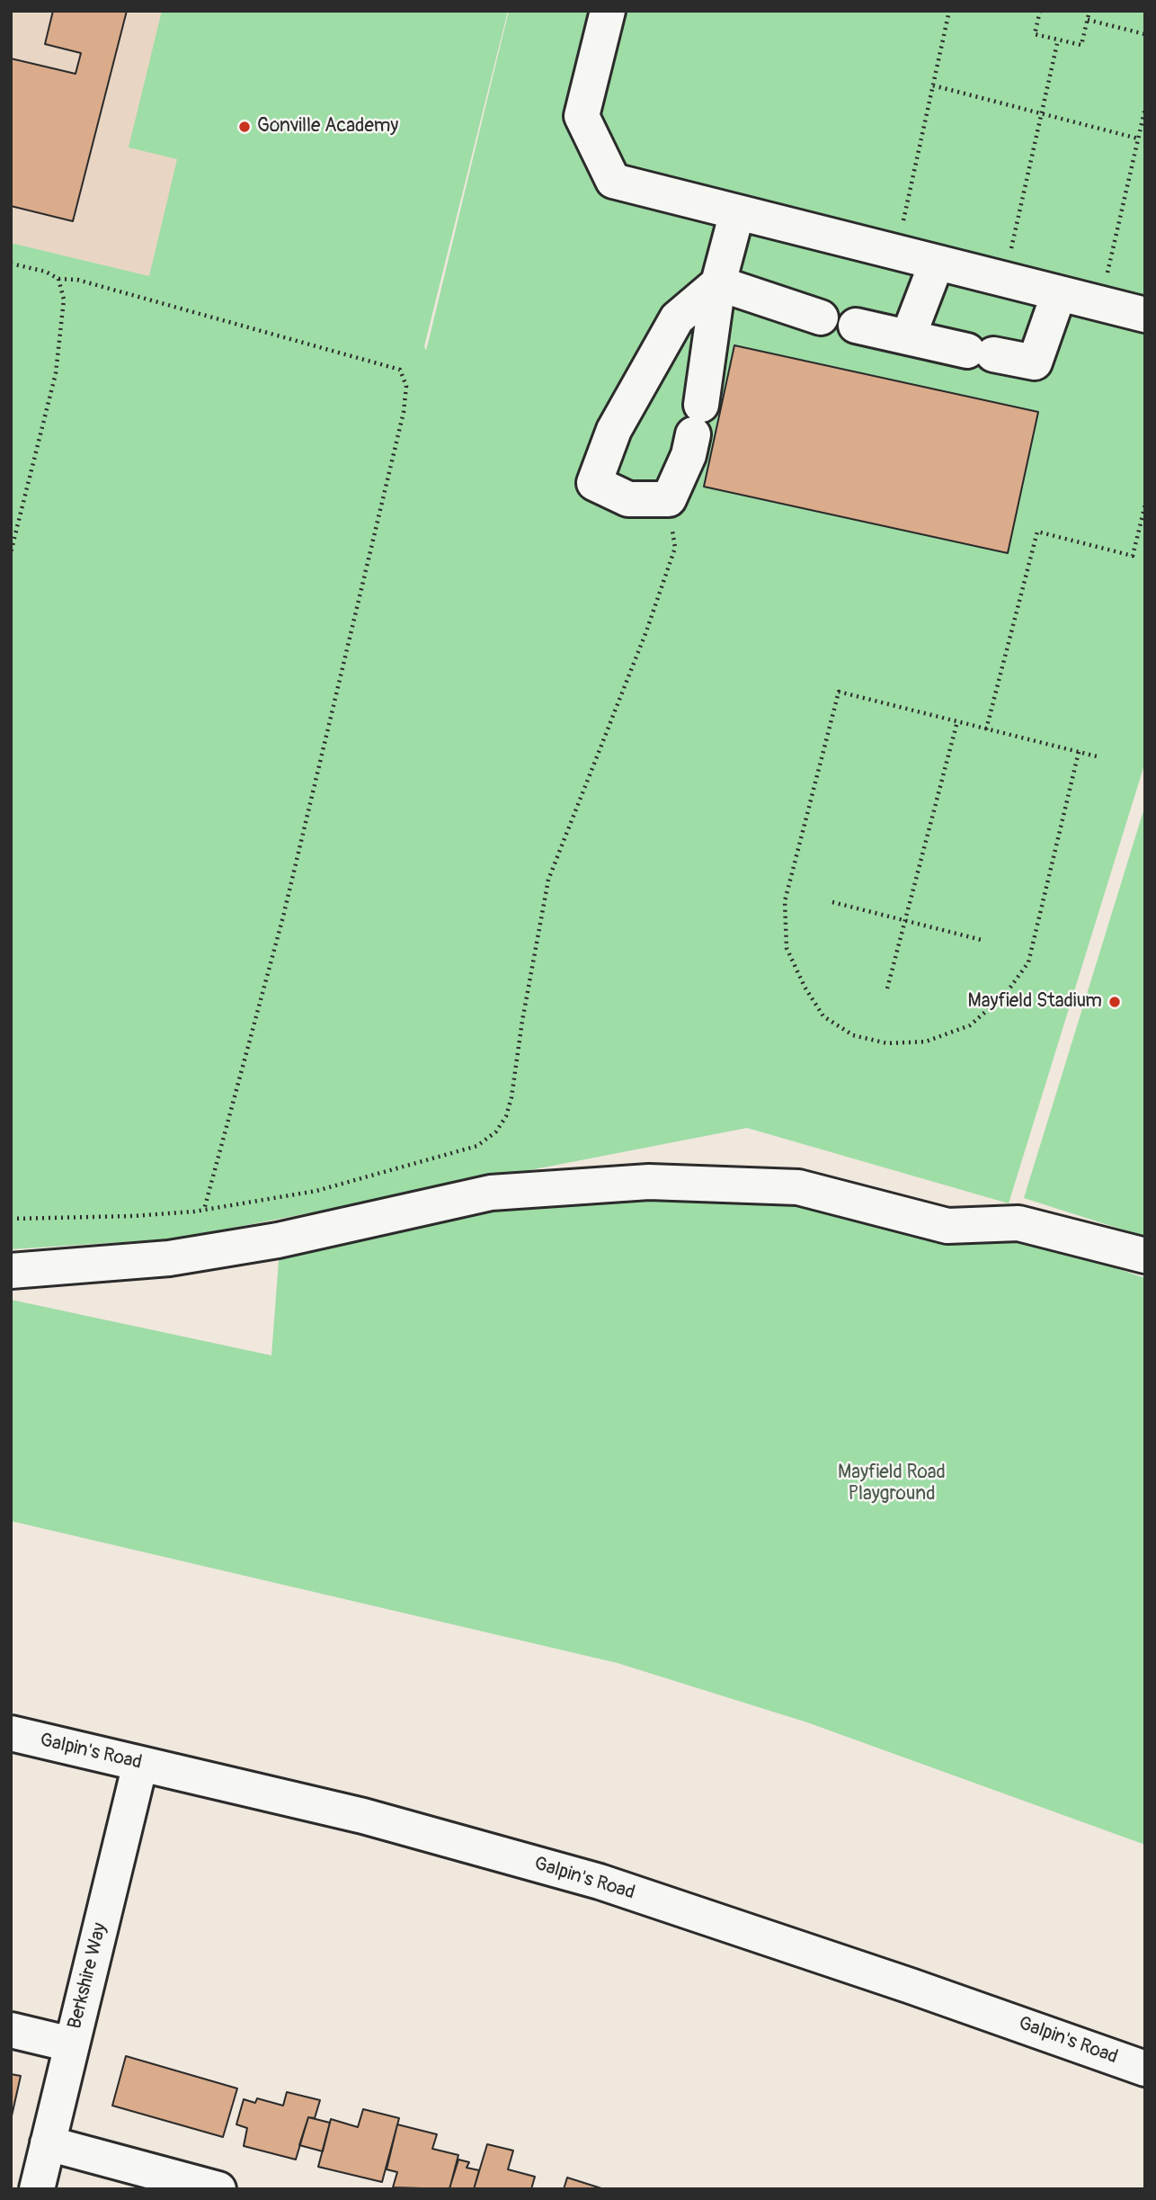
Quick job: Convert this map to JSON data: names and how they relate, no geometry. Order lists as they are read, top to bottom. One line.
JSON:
{"streets":{"street":["Galpin's Road","Berkshire Way"]},"crossings":[["Galpin's Road","Berkshire Way"]],"parks":["Mayfield Road Playground"],"places":["Gonville Academy","Mayfield Stadium"]}
